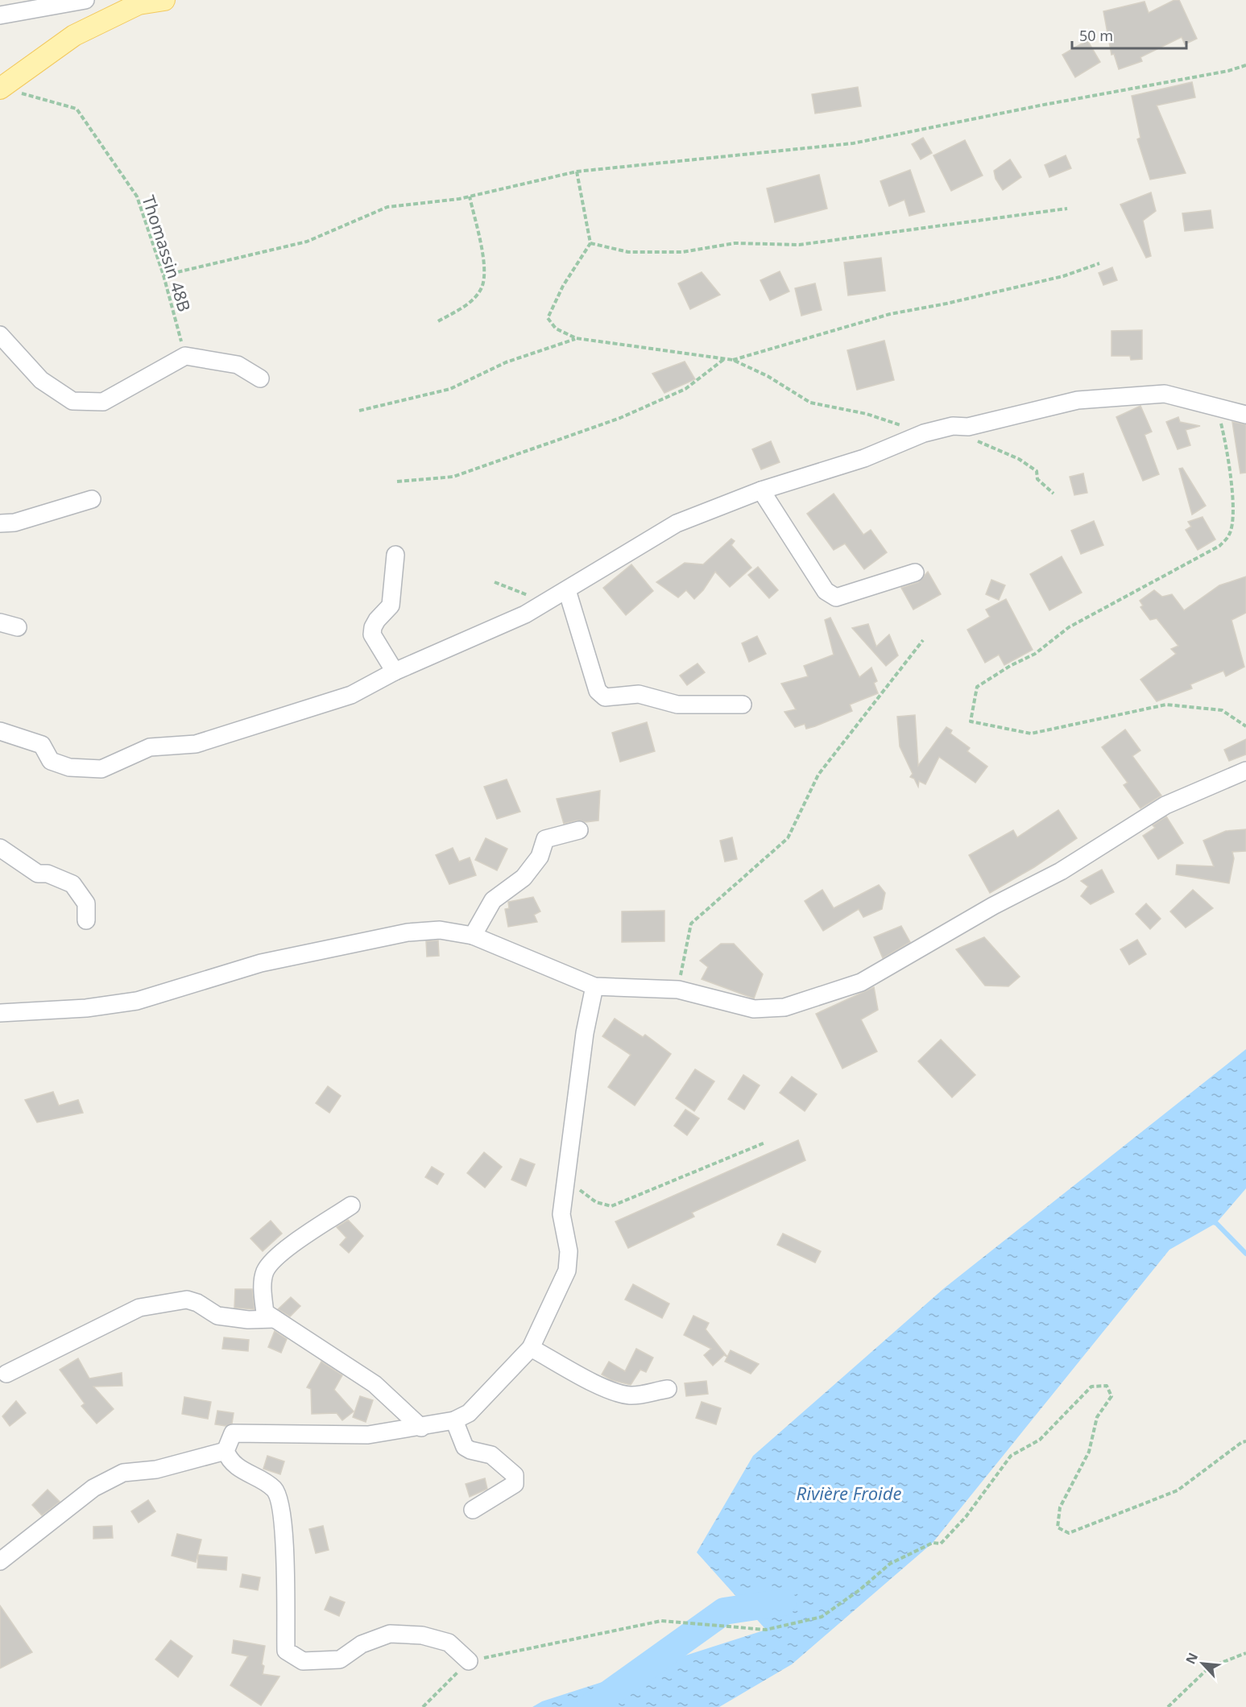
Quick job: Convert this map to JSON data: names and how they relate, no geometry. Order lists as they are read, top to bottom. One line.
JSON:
{"streets":{"path":["Thomassin 48B"]},"water":["Rivière Froide"],"scale_bar":"50 m","north":"top left"}
